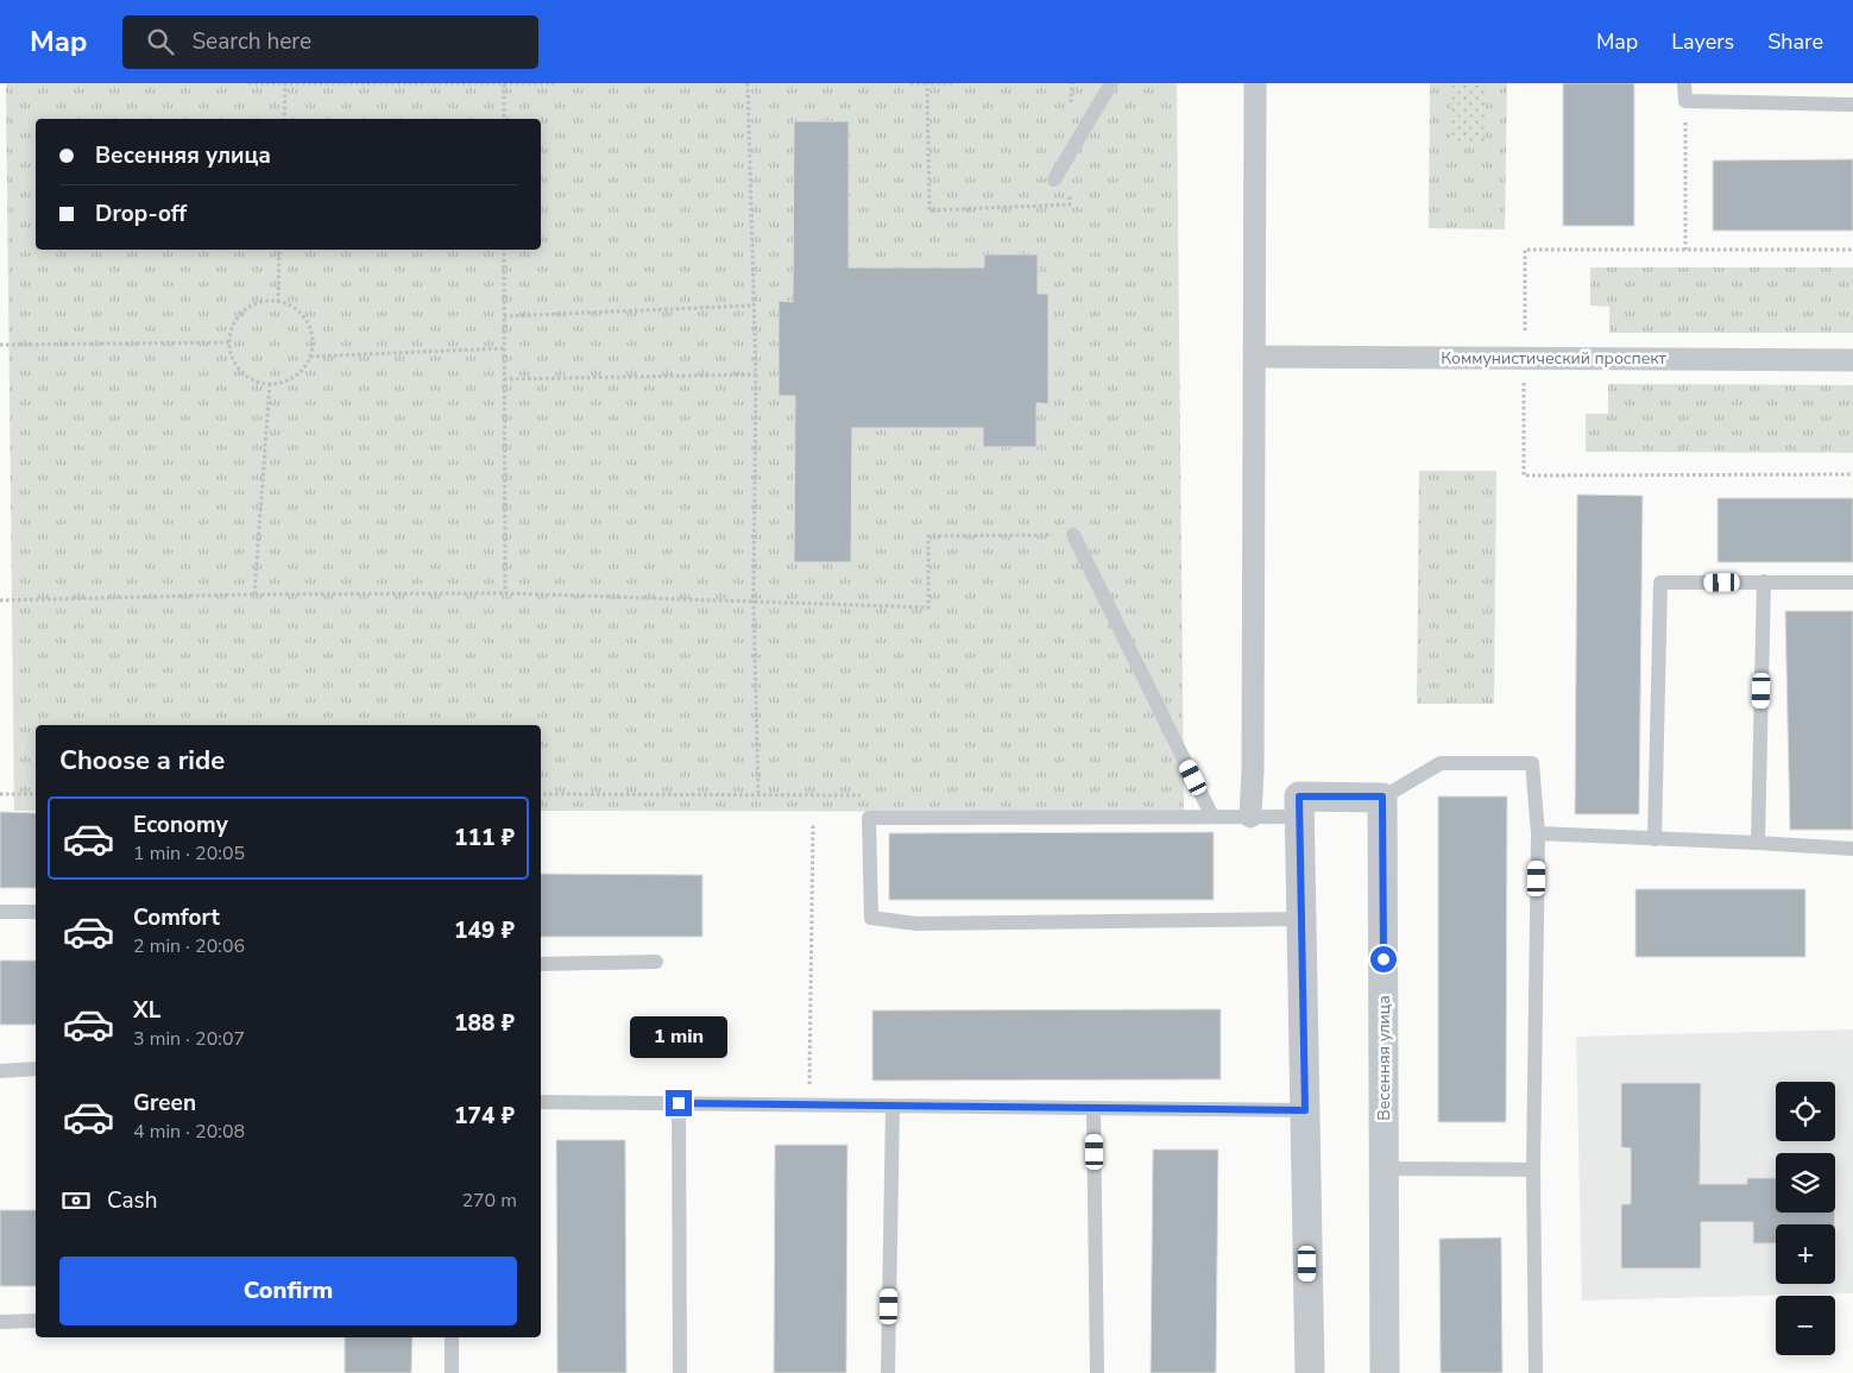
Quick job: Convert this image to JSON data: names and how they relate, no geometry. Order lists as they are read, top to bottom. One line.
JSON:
{"streets":{"street":["Коммунистический проспект","Весенняя улица"]},"page":{"header":"Map","search":"Search here","nav":["Map","Layers","Share"],"banner":["Весенняя улица","Drop-off"],"heading":"Choose a ride","list":[{"name":"Economy","note":"1 min · 20:05","value":"111 ₽"},{"name":"Comfort","note":"2 min · 20:06","value":"149 ₽"},{"name":"XL","note":"3 min · 20:07","value":"188 ₽"},{"name":"Green","note":"4 min · 20:08","value":"174 ₽"}],"bubble":"1 min","map_buttons":["+","−"],"pay":["Cash","270 m"],"buttons":"Confirm"}}
